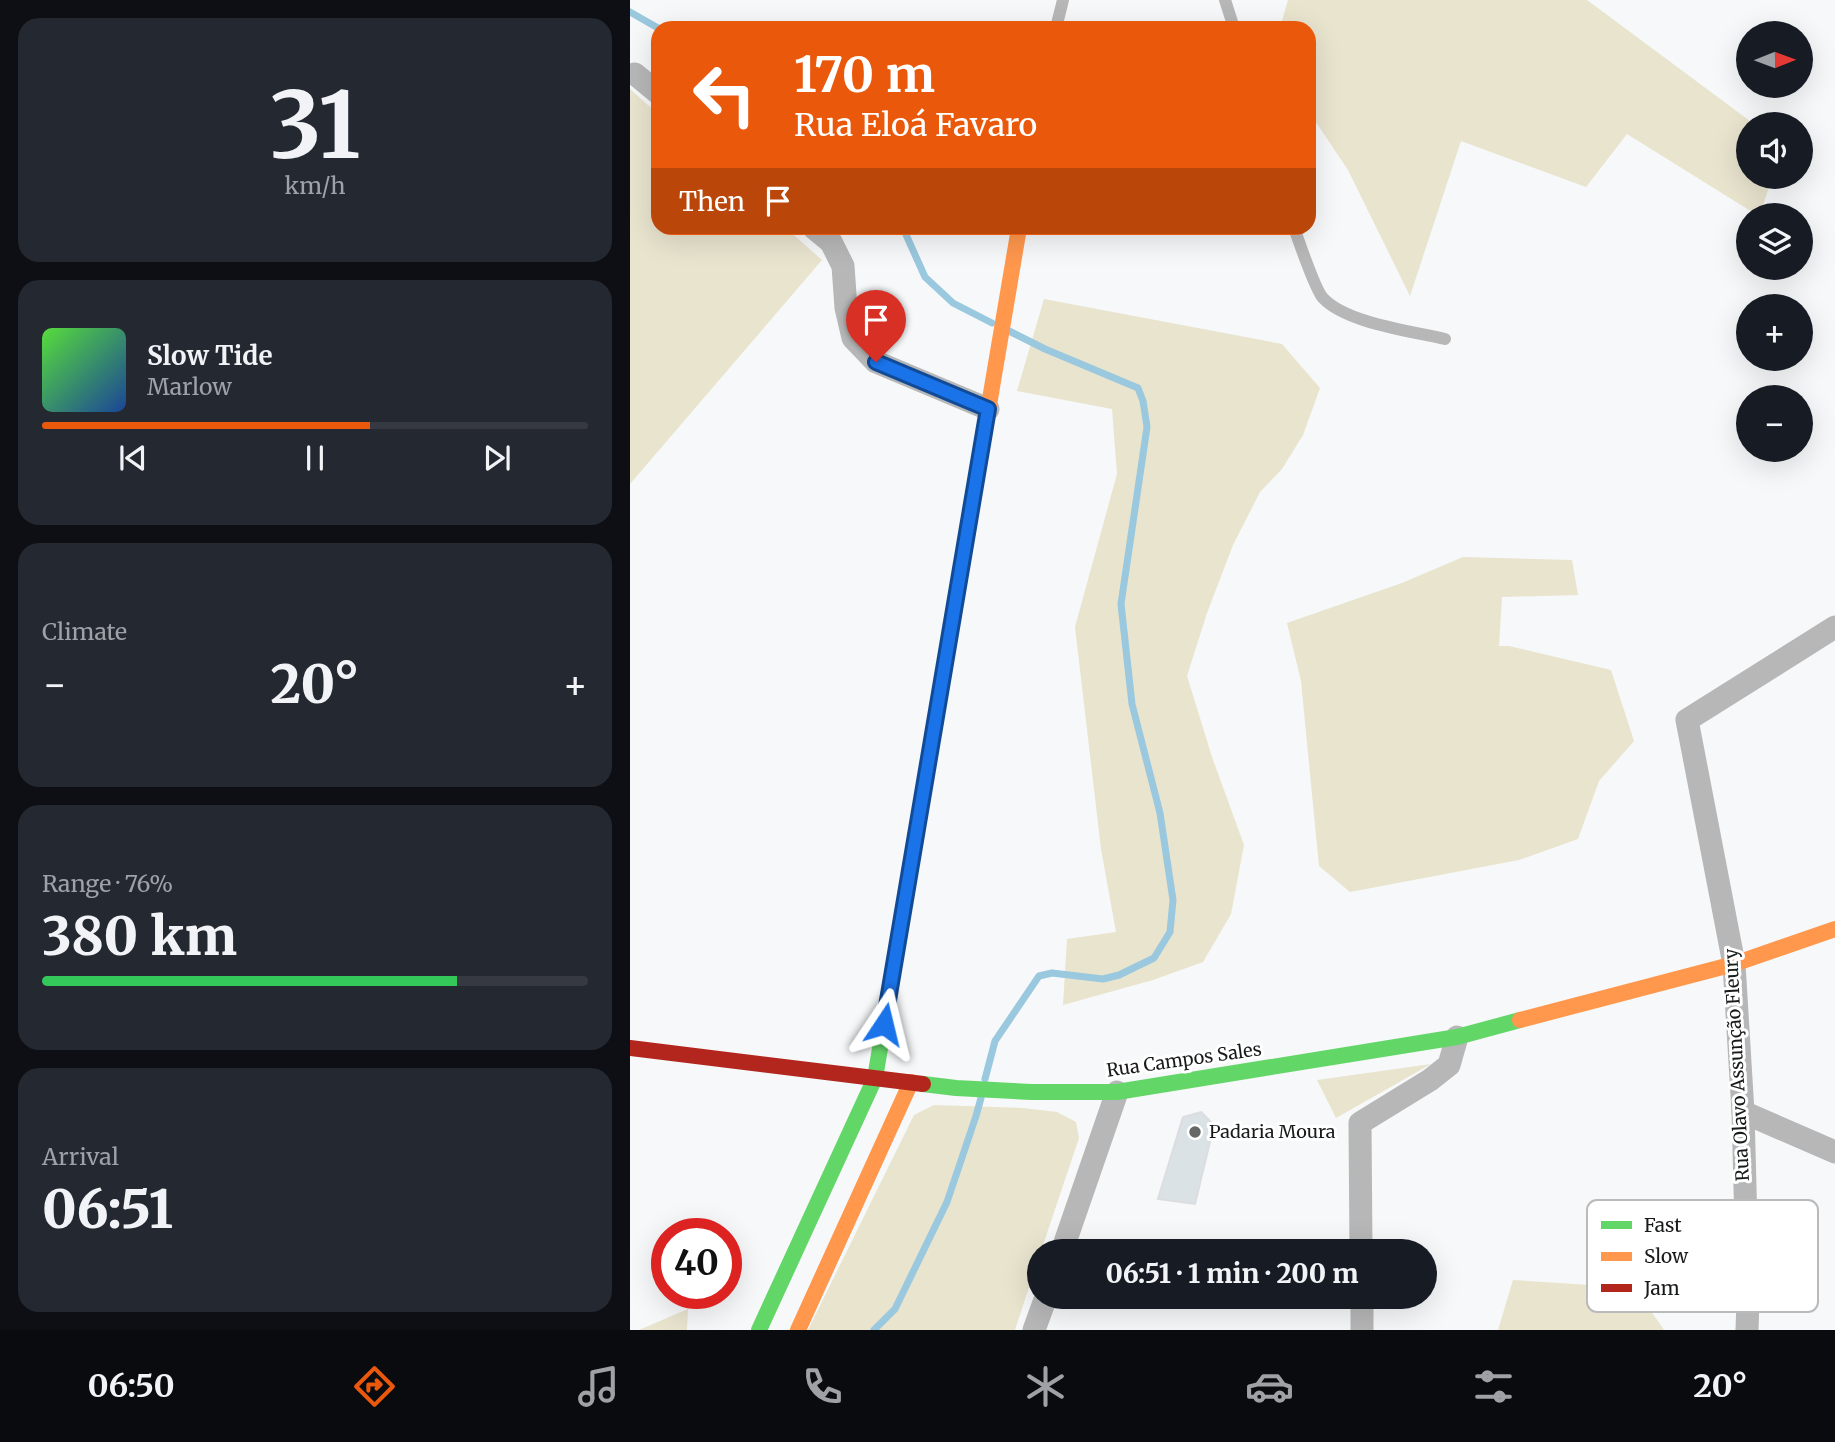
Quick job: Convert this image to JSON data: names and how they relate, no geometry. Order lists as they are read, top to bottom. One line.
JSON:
{"streets":{"main road":["Rua Campos Sales"],"street":["Rua Olavo Assunção Fleury"]},"crossings":[["Rua Campos Sales","Rua Olavo Assunção Fleury"]],"places":["Padaria Moura"],"legend":["Fast","Slow","Jam"],"north":"right","page":{"tile":[["31","km/h"],"Climate",["Range · 76%","380 km"],["Arrival","06:51"]],"map_buttons":["+","−"],"turn":["170 m","Rua Eloá Favaro"],"then":"Then","song":["Slow Tide","Marlow"],"heat":["−","20°","+"],"limit":"40","trip":"06:51 · 1 min · 200 m","tabs":["06:50","20°"]}}
